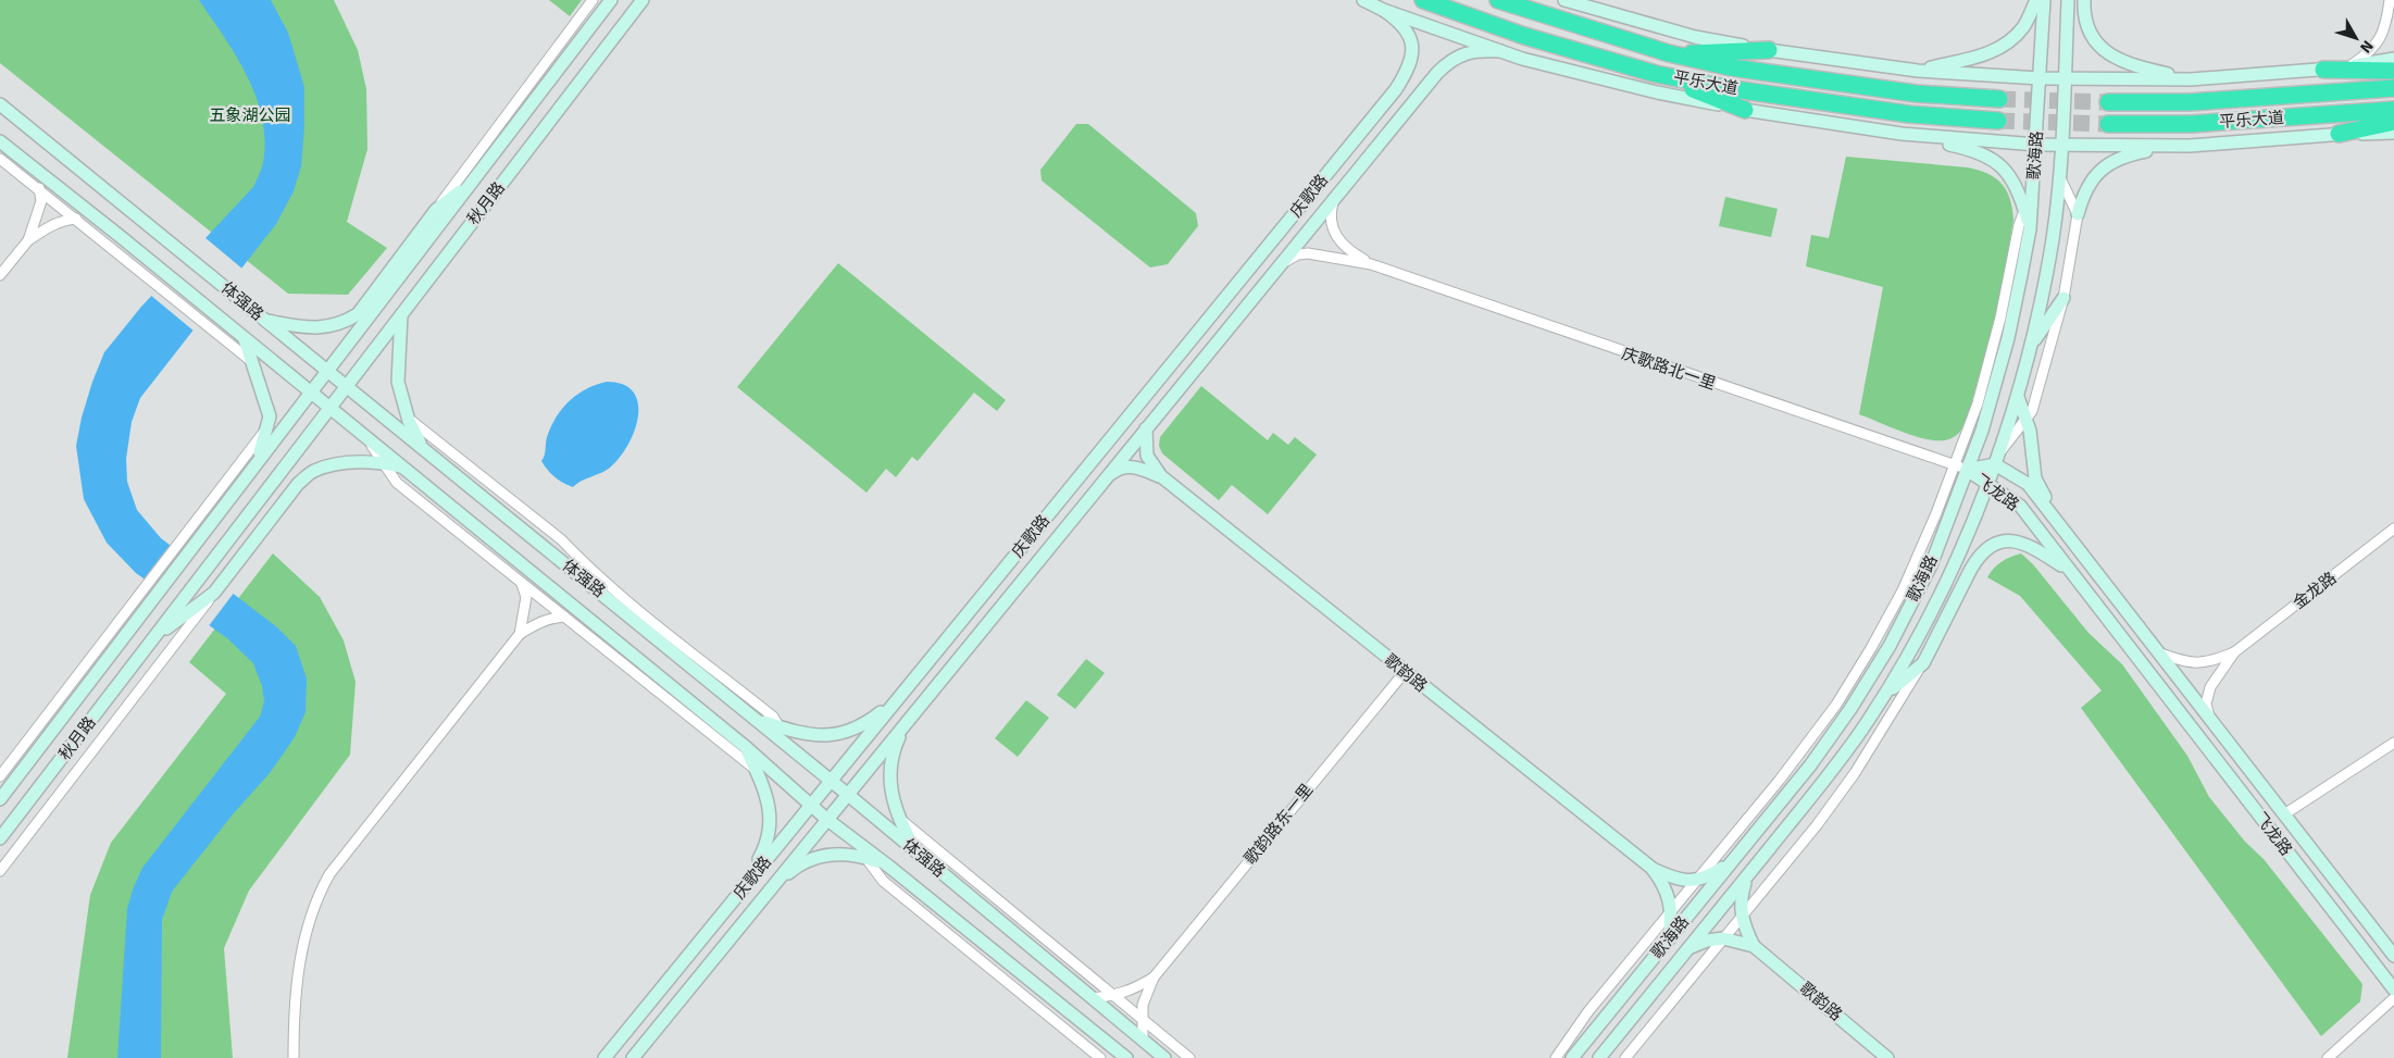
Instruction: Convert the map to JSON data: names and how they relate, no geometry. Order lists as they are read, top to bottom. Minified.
{"streets":{"highway":["平乐大道"],"main road":["歌海路","庆歌路","秋月路","体强路","飞龙路","歌韵路"],"street":["庆歌路北一里","金龙路","歌韵路东一里"]},"crossings":[["歌海路","庆歌路北一里"],["歌海路","飞龙路"],["歌海路","歌韵路"],["庆歌路","体强路"],["庆歌路","庆歌路北一里"],["庆歌路","歌韵路"],["秋月路","体强路"],["体强路","歌韵路东一里"],["庆歌路北一里","飞龙路"],["飞龙路","金龙路"],["歌韵路","歌韵路东一里"]],"parks":["五象湖公园"],"north":"bottom right"}
